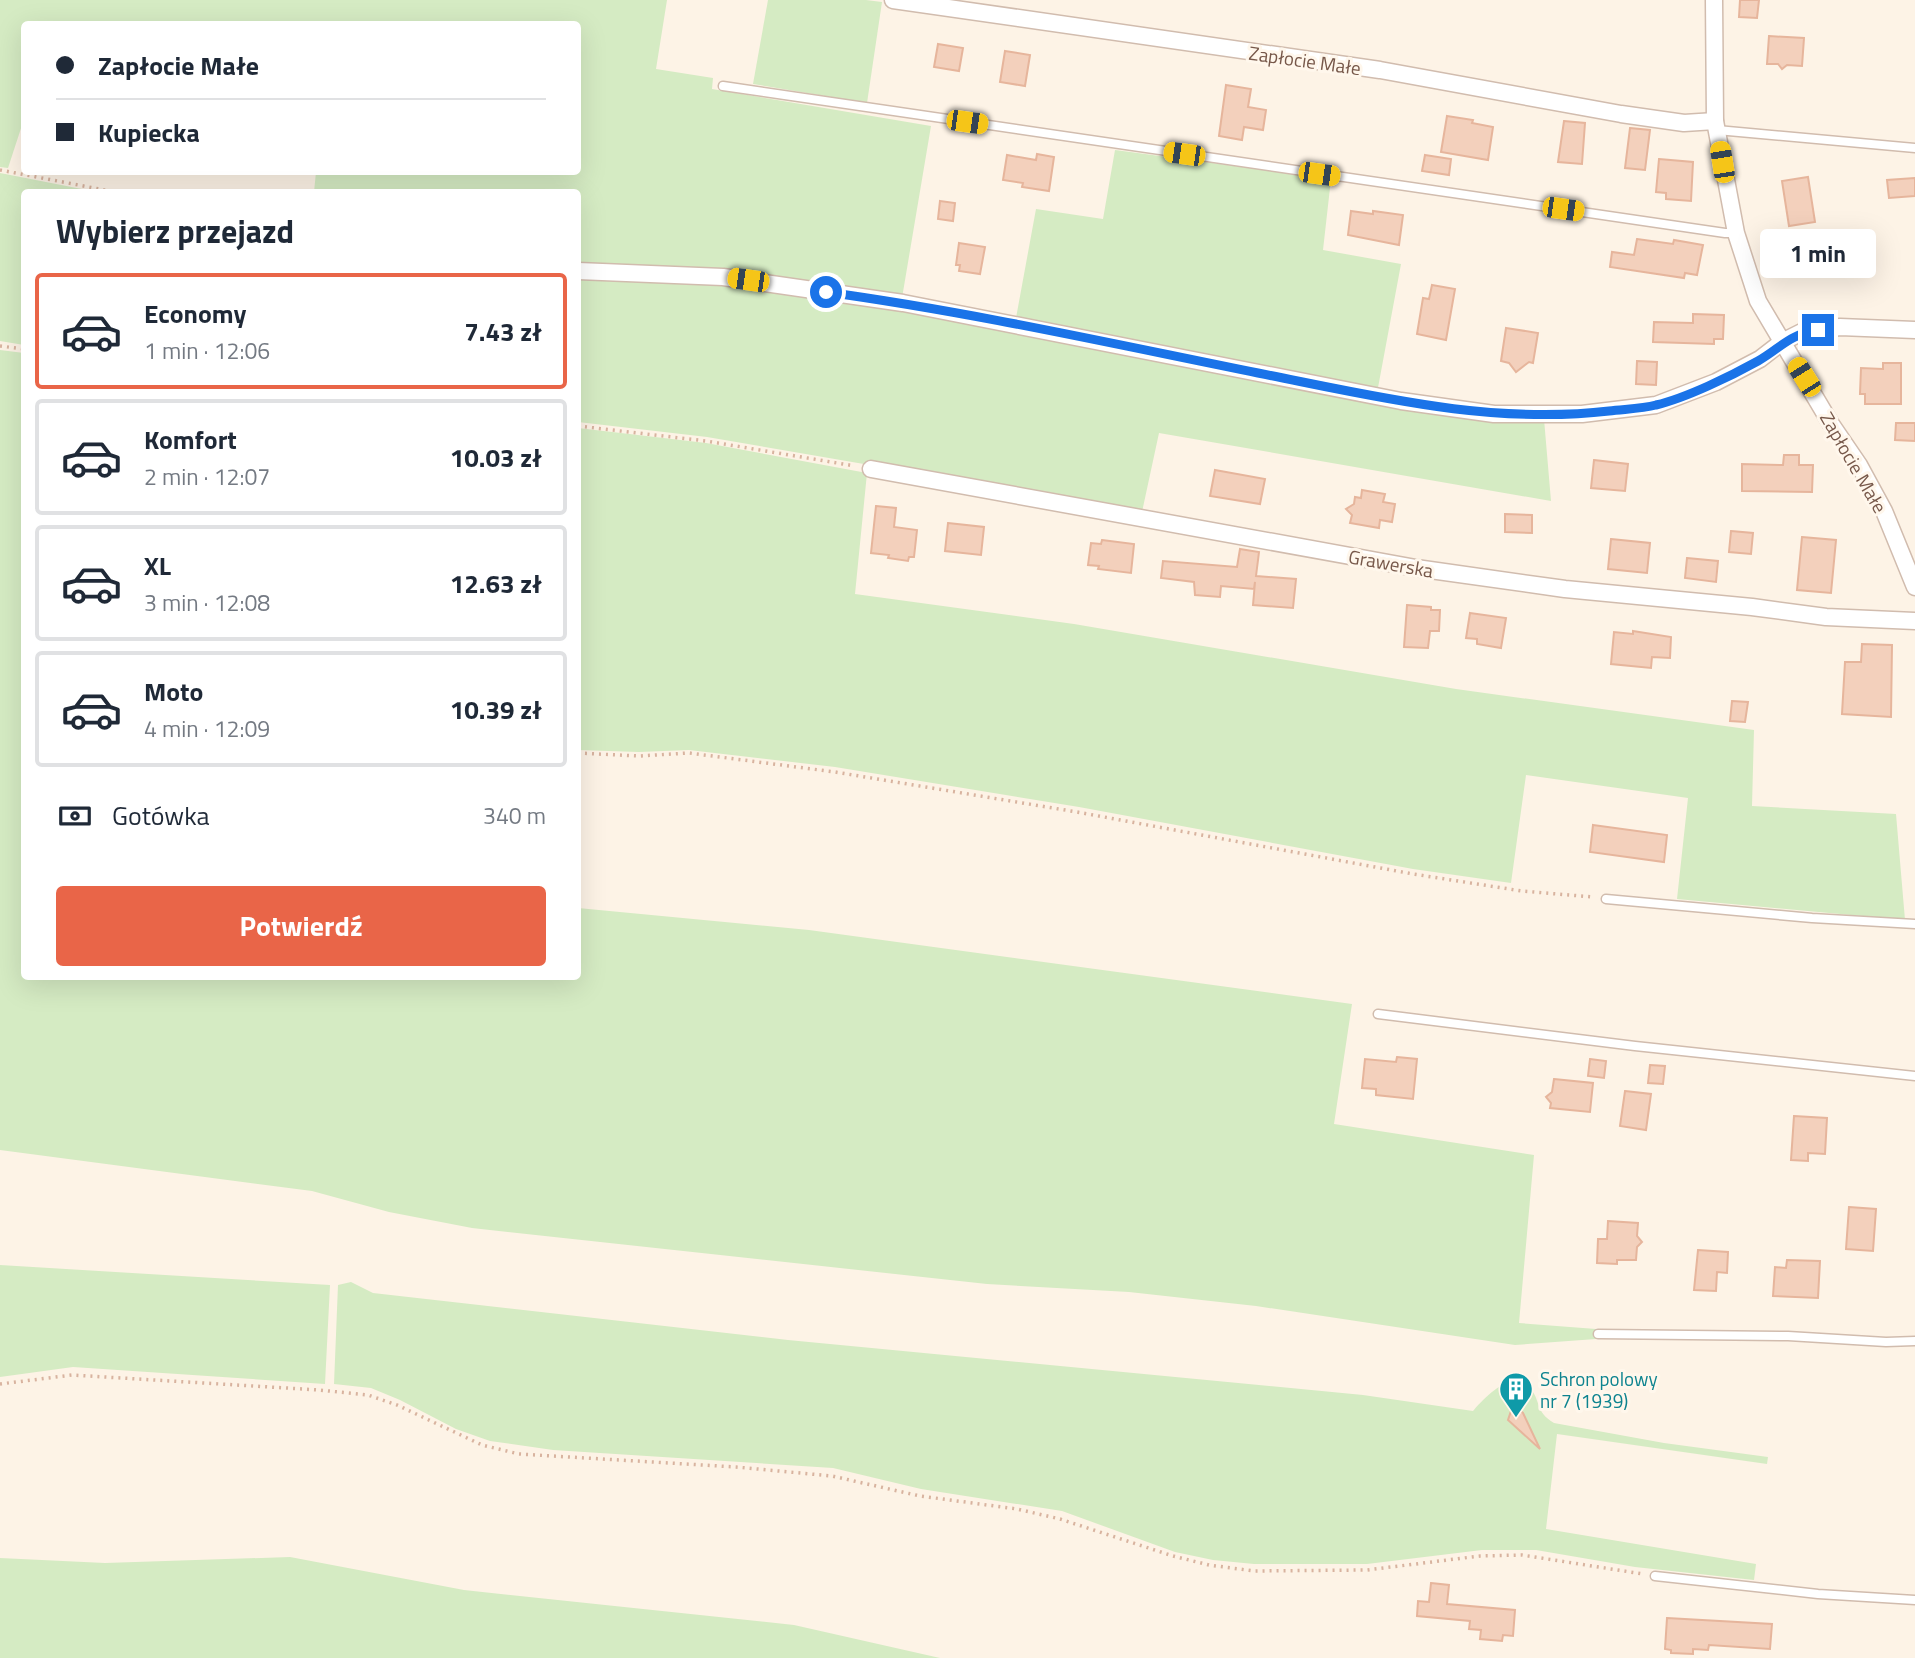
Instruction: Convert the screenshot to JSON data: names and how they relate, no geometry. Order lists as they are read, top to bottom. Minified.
{"streets":{"street":["Zapłocie Małe","Grawerska"]},"places":{"building":["Schron polowy nr 7 (1939)"]},"page":{"banner":["Zapłocie Małe","Kupiecka"],"heading":"Wybierz przejazd","bubble":"1 min","list":[{"name":"Economy","note":"1 min · 12:06","value":"7.43 zł"},{"name":"Komfort","note":"2 min · 12:07","value":"10.03 zł"},{"name":"XL","note":"3 min · 12:08","value":"12.63 zł"},{"name":"Moto","note":"4 min · 12:09","value":"10.39 zł"}],"pay":["Gotówka","340 m"],"buttons":"Potwierdź"}}
